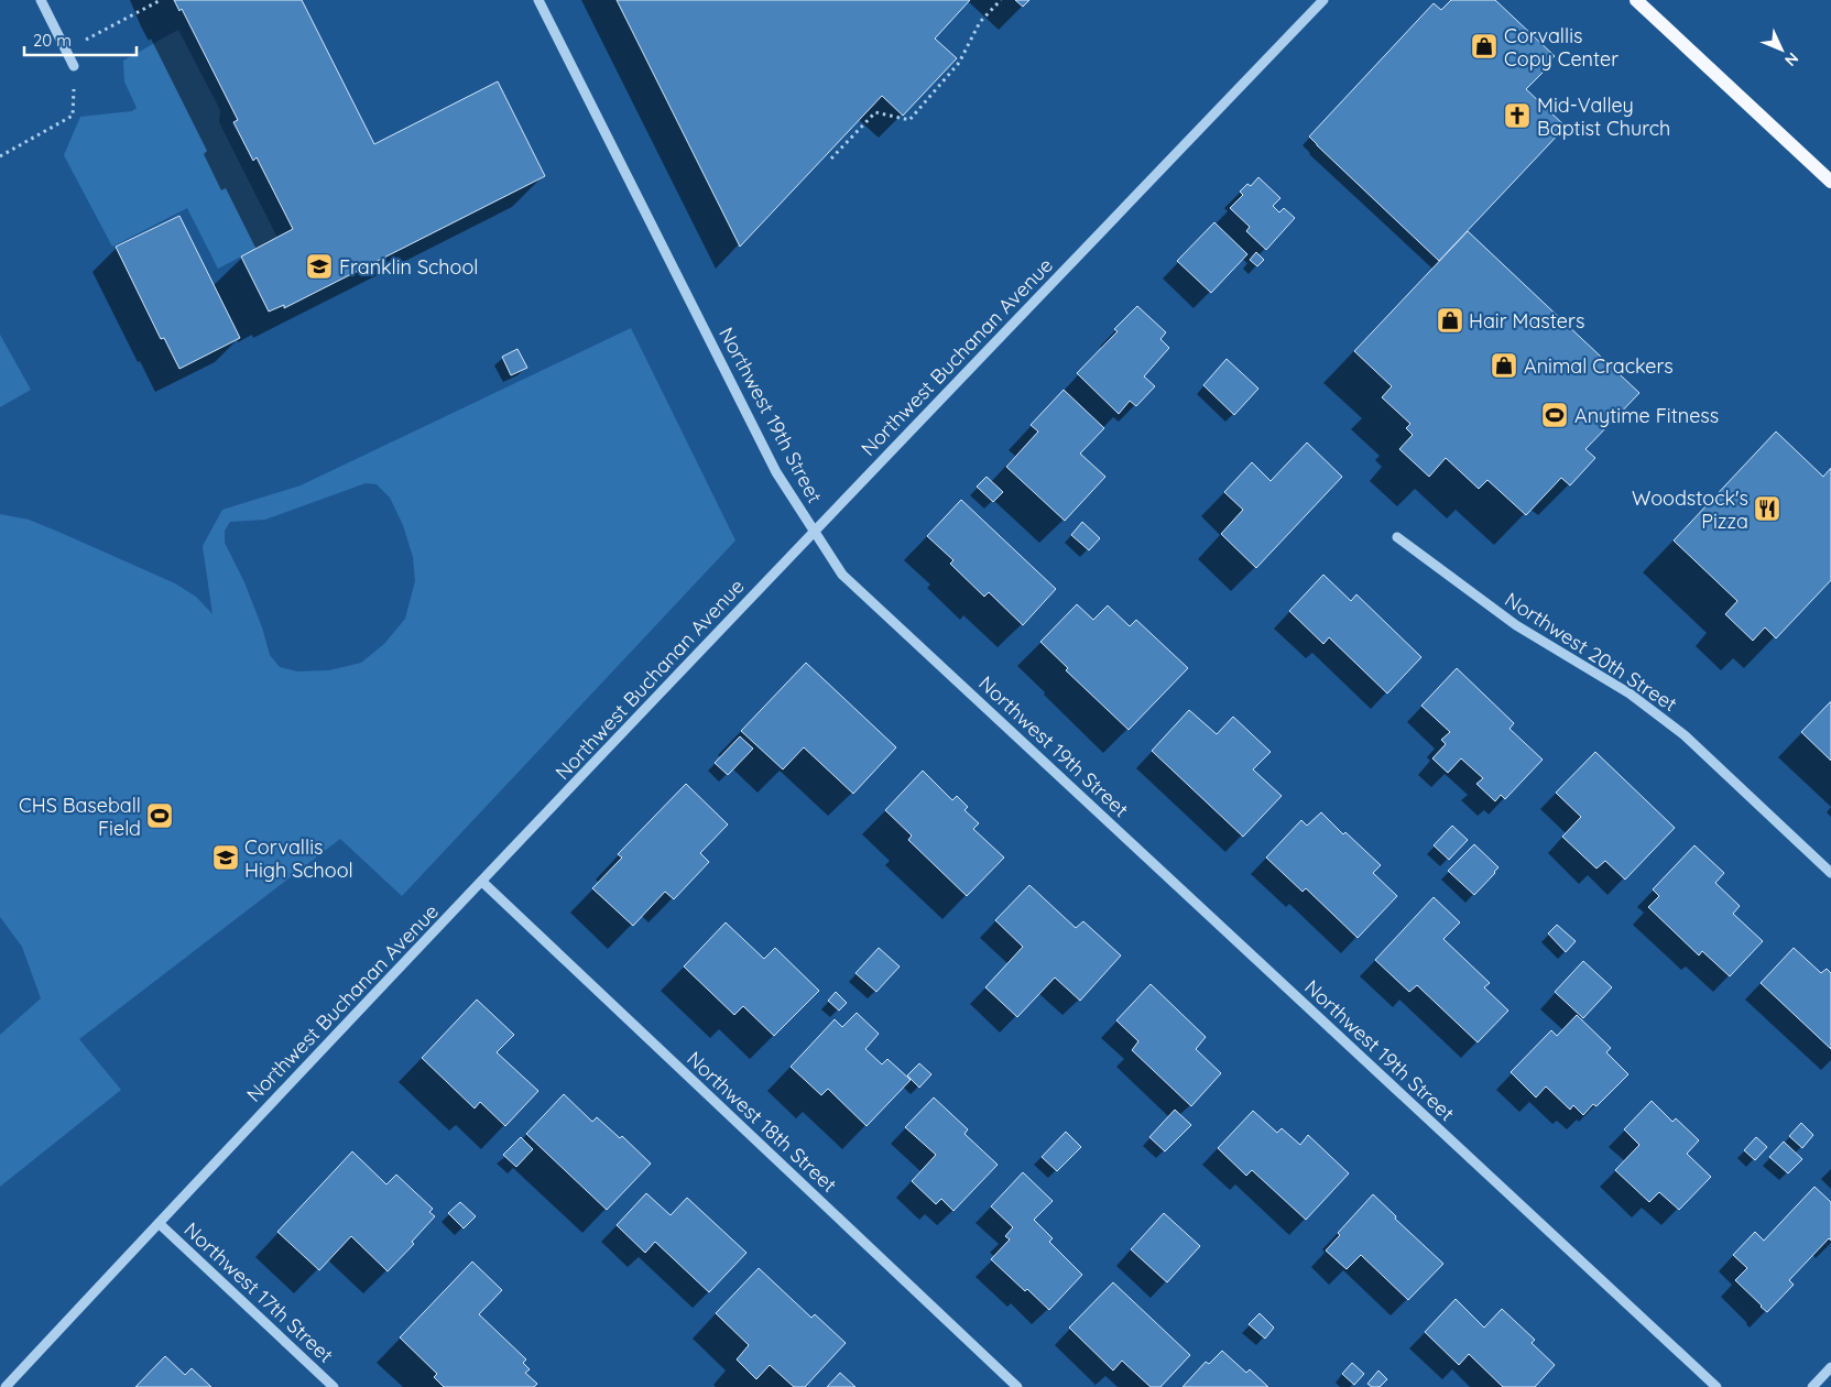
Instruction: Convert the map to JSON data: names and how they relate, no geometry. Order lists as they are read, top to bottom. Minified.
{"streets":{"street":["Northwest Buchanan Avenue","Northwest 19th Street","Northwest 20th Street","Northwest 18th Street","Northwest 17th Street"]},"crossings":[["Northwest Buchanan Avenue","Northwest 19th Street"],["Northwest Buchanan Avenue","Northwest 18th Street"],["Northwest Buchanan Avenue","Northwest 17th Street"]],"places":{"shop":["Corvallis Copy Center","Hair Masters","Animal Crackers"],"church":["Mid-Valley Baptist Church"],"school or university":["Franklin School","Corvallis High School"],"sports":["Anytime Fitness","CHS Baseball Field"],"restaurant":["Woodstock's Pizza"]},"scale_bar":"20 m","north":"bottom right"}
